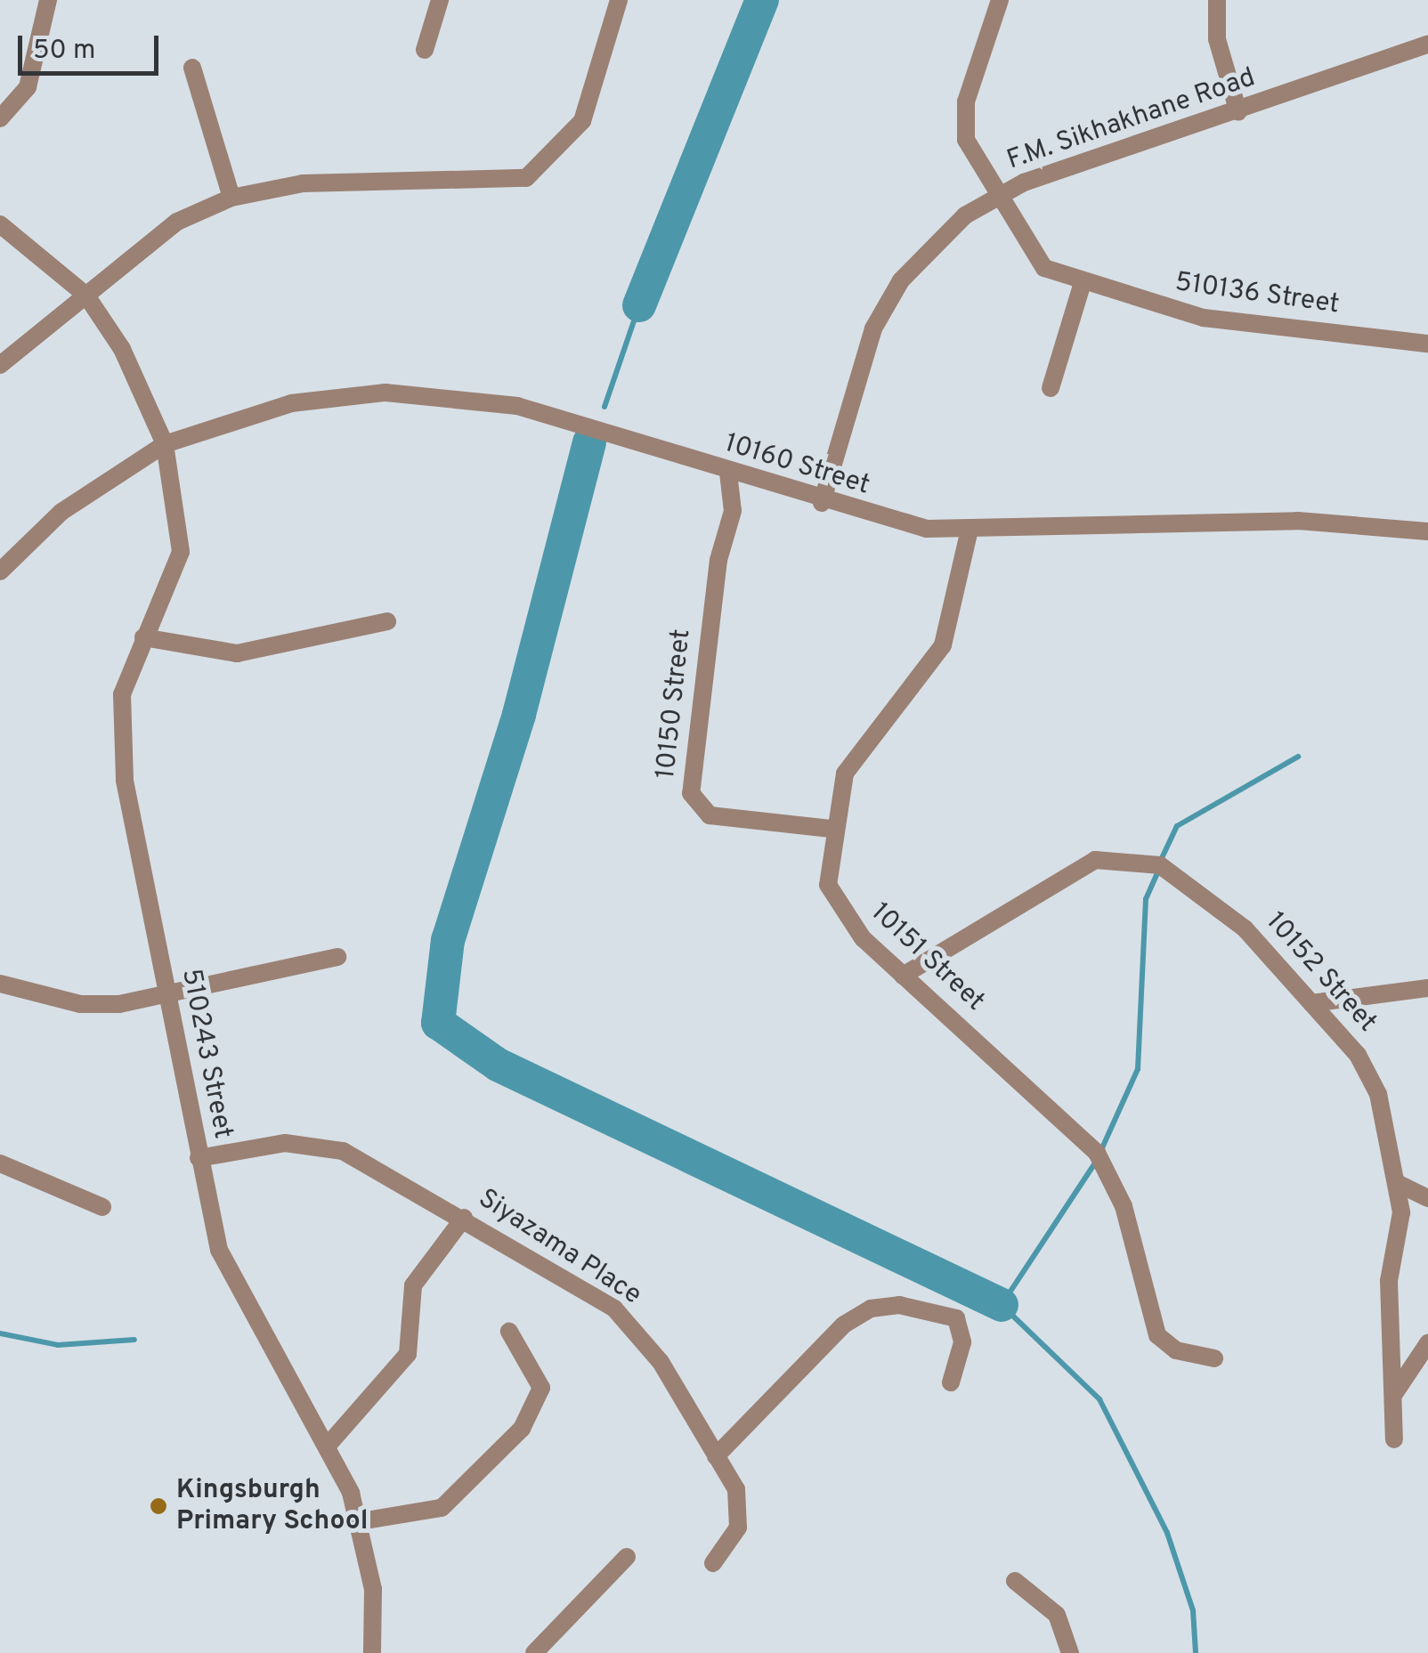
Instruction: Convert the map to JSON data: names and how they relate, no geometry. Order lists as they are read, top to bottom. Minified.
{"streets":{"street":["F.M. Sikhakhane Road","510136 Street","10160 Street","10150 Street","10151 Street","10152 Street","510243 Street","Siyazama Place"]},"crossings":[["F.M. Sikhakhane Road","510136 Street"],["F.M. Sikhakhane Road","10160 Street"],["10160 Street","10150 Street"],["10160 Street","10151 Street"],["10160 Street","510243 Street"],["10150 Street","10151 Street"],["10151 Street","10152 Street"],["510243 Street","Siyazama Place"]],"places":["Kingsburgh Primary School"],"scale_bar":"50 m"}
